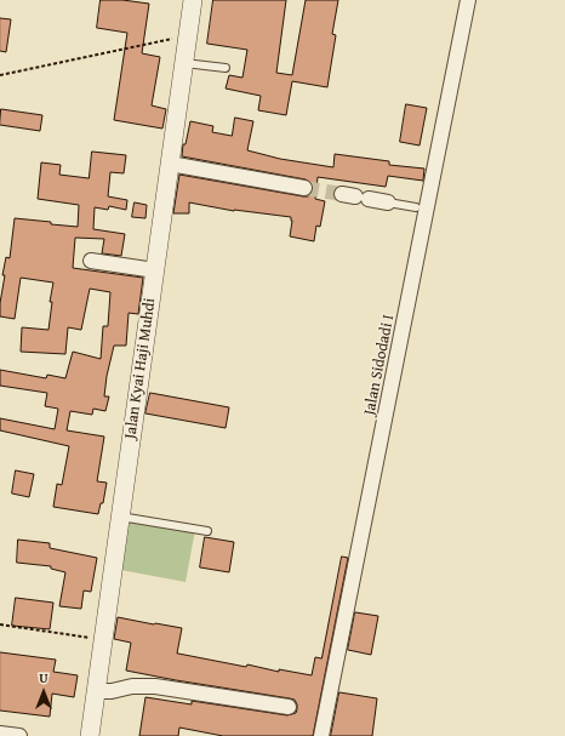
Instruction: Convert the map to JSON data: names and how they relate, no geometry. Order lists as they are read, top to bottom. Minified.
{"streets":{"street":["Jalan Sidodadi I","Jalan Kyai Haji Muhdi"]},"north":"top"}
